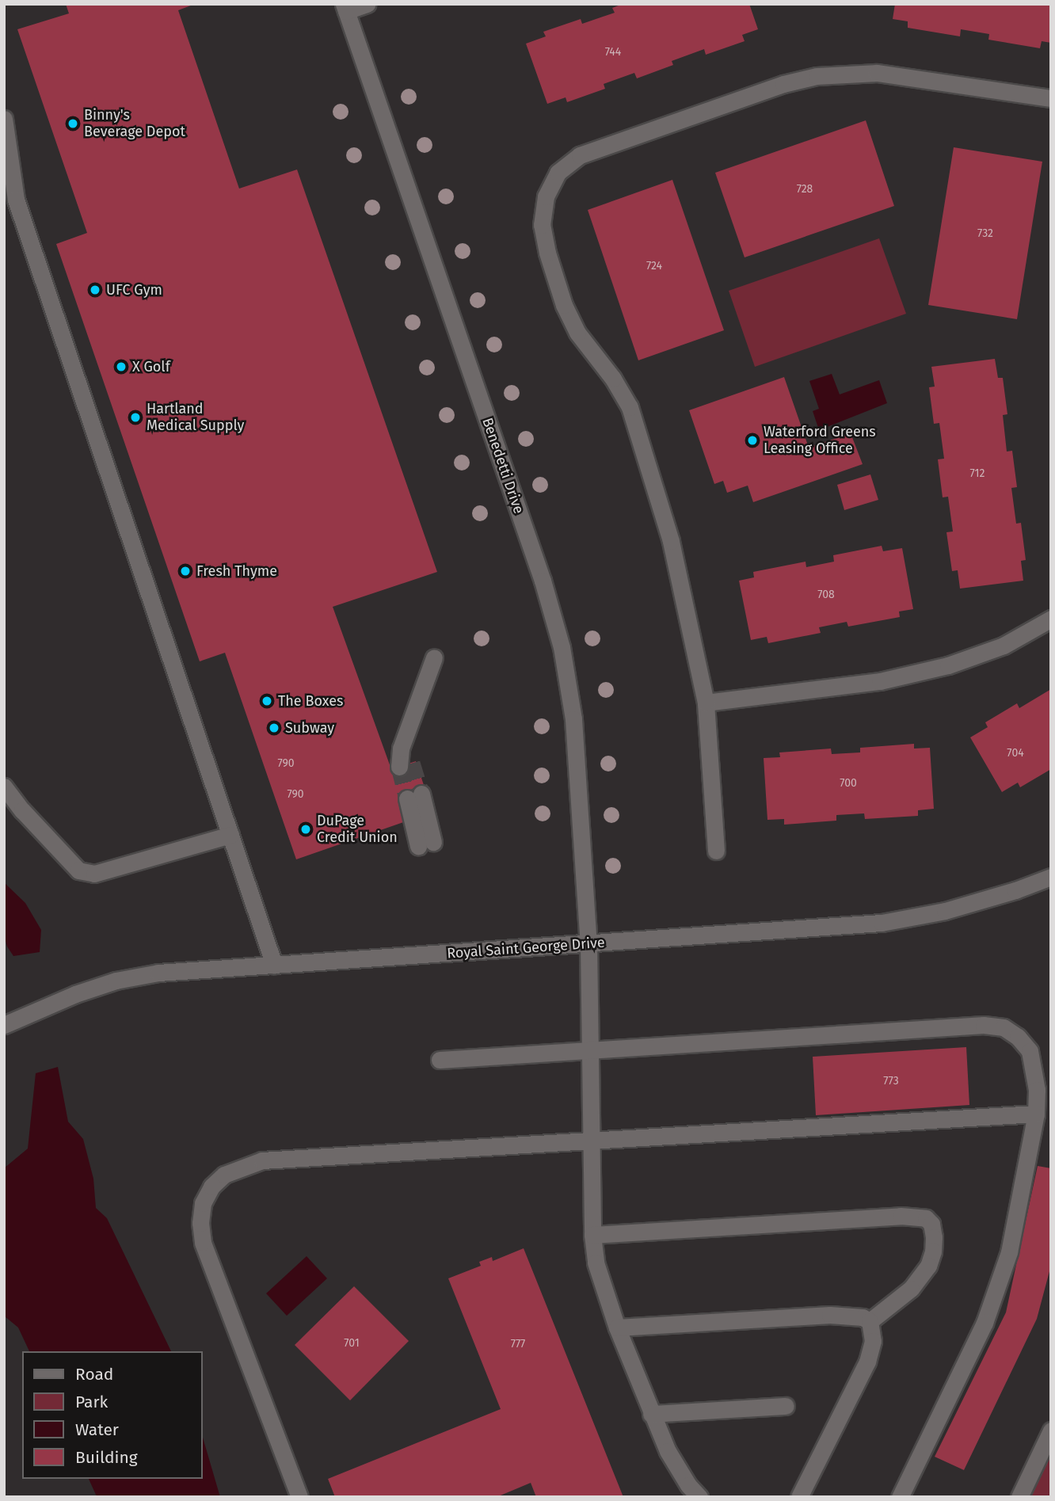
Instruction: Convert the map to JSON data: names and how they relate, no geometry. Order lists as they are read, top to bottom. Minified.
{"streets":{"street":["Benedetti Drive","Royal Saint George Drive"]},"crossings":[["Benedetti Drive","Royal Saint George Drive"]],"places":["Binny's Beverage Depot","UFC Gym","X Golf","Hartland Medical Supply","Waterford Greens Leasing Office","Fresh Thyme","The Boxes","Subway","DuPage Credit Union"],"house_numbers":["744","728","732","724","712","708","704","790","700","790","773","701","777"],"legend":["Road","Park","Water","Building"]}
